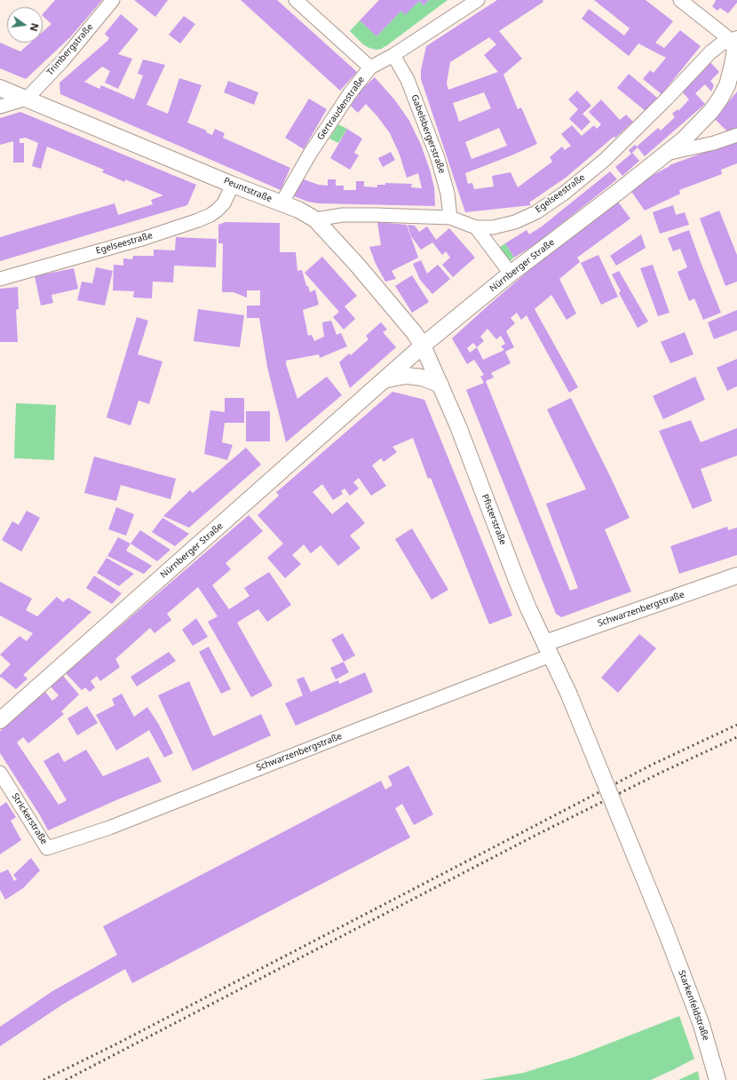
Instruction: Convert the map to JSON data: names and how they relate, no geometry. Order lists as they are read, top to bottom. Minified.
{"streets":{"street":["Trimbergstraße","Gertraudenstraße","Gabelsbergerstraße","Peuntstraße","Egelseestraße","Nürnberger Straße","Pfisterstraße","Schwarzenbergstraße","Strickerstraße","Starkenfeldstraße"]},"crossings":[["Trimbergstraße","Peuntstraße"],["Gertraudenstraße","Gabelsbergerstraße"],["Gertraudenstraße","Peuntstraße"],["Gabelsbergerstraße","Egelseestraße"],["Peuntstraße","Egelseestraße"],["Peuntstraße","Nürnberger Straße"],["Peuntstraße","Pfisterstraße"],["Egelseestraße","Nürnberger Straße"],["Nürnberger Straße","Pfisterstraße"],["Pfisterstraße","Schwarzenbergstraße"],["Pfisterstraße","Starkenfeldstraße"],["Schwarzenbergstraße","Strickerstraße"]],"north":"right"}
